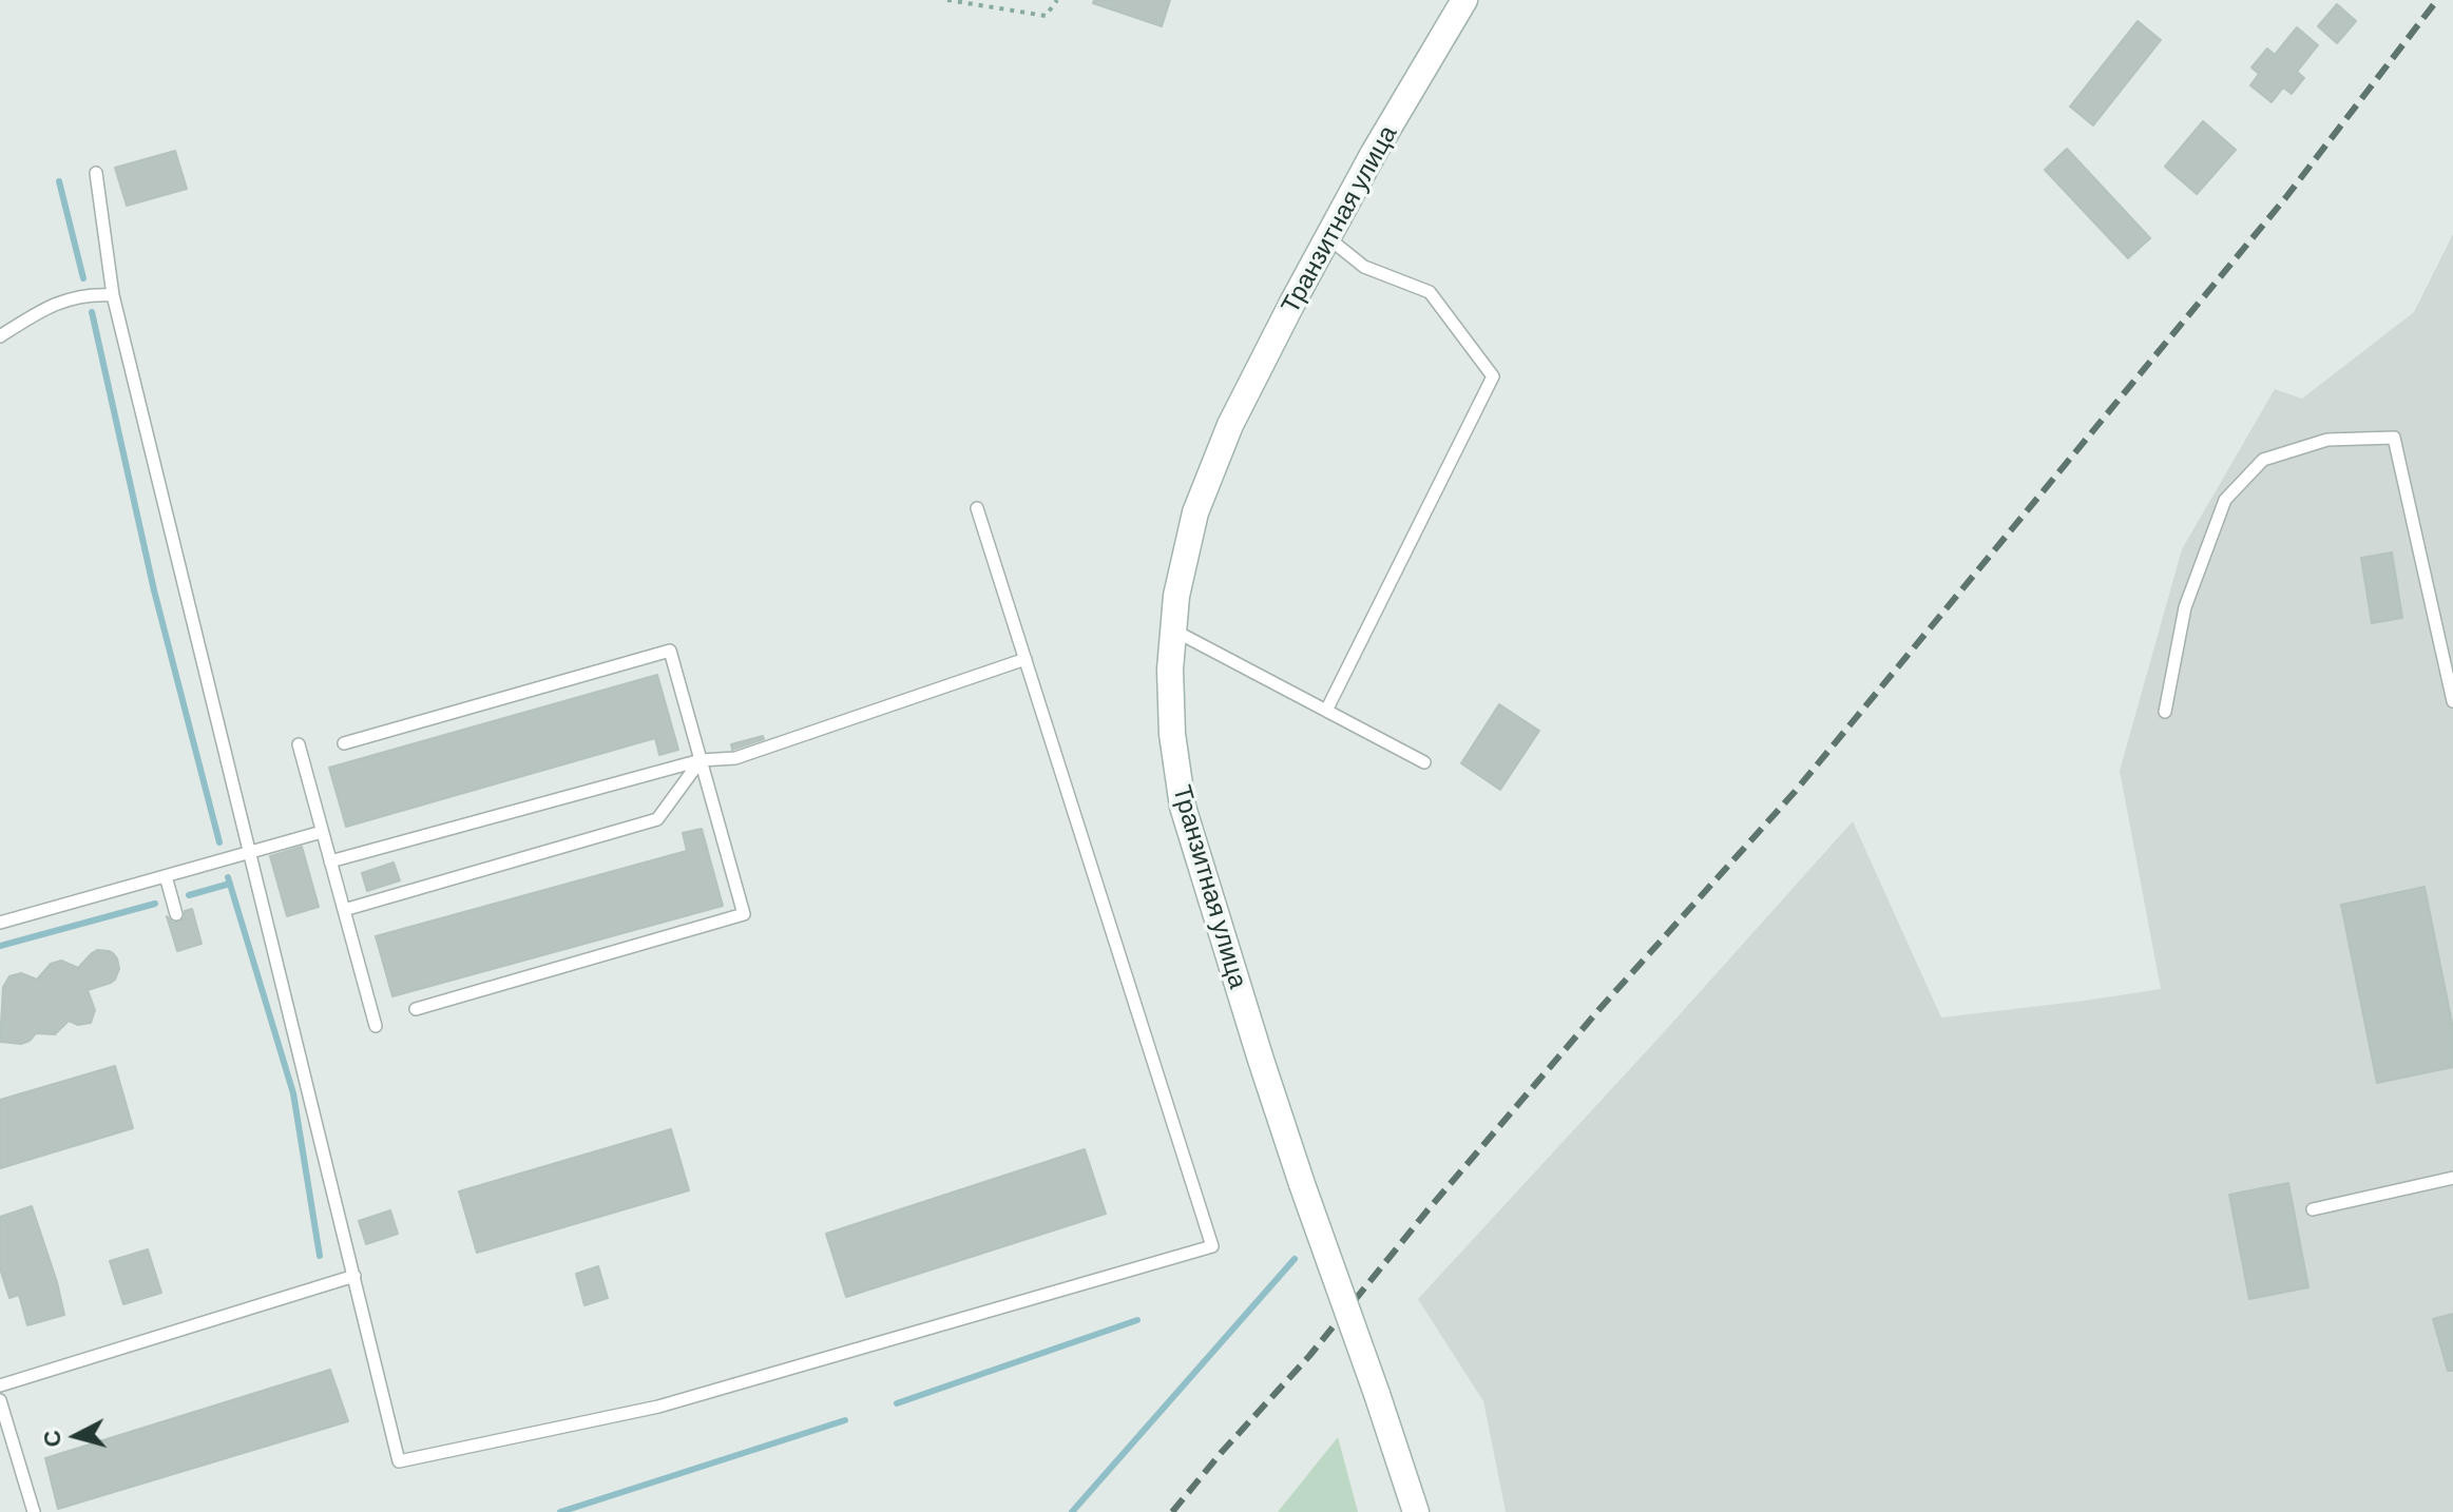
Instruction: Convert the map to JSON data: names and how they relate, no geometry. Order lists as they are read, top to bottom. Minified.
{"streets":{"main road":["Транзитная улица"]},"north":"left"}
